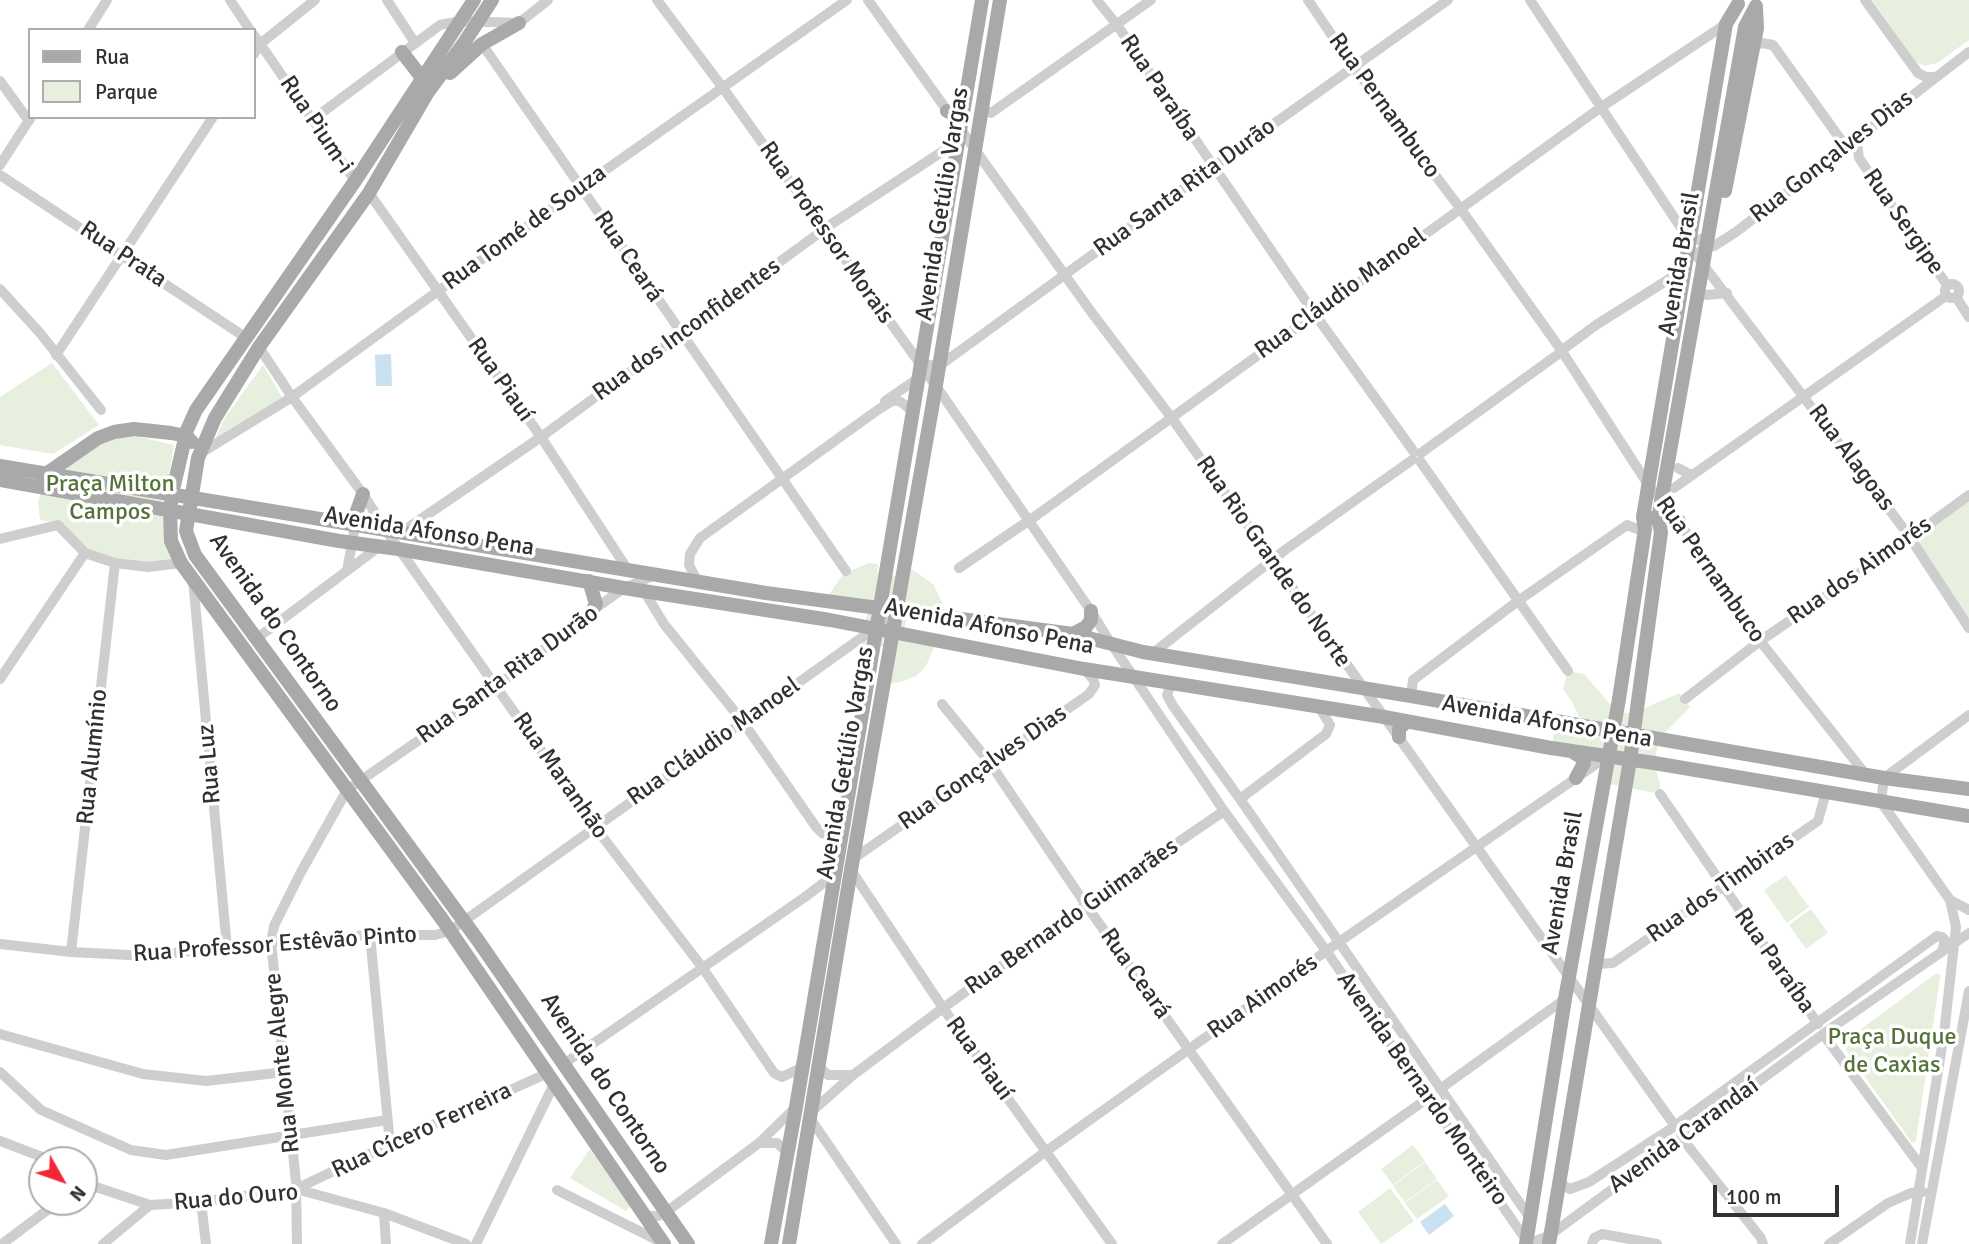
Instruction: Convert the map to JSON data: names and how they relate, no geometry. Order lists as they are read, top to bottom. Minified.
{"streets":{"main road":["Avenida Getúlio Vargas","Avenida Brasil","Avenida Afonso Pena","Avenida do Contorno"],"street":["Rua Paraíba","Rua Pernambuco","Rua Pium-i","Rua Gonçalves Dias","Rua Santa Rita Durão","Rua Sergipe","Rua Tomé de Souza","Rua Professor Morais","Rua Prata","Rua Ceará","Rua Cláudio Manoel","Rua dos Inconfidentes","Rua Piauí","Rua Alagoas","Rua Rio Grande do Norte","Rua dos Aimorés","Rua Alumínio","Rua Luz","Rua Maranhão","Rua dos Timbiras","Rua Bernardo Guimarães","Rua Professor Estêvão Pinto","Rua Aimorés","Rua Monte Alegre","Avenida Bernardo Monteiro","Rua Cícero Ferreira","Avenida Carandaí","Rua do Ouro"]},"crossings":[["Rua Paraíba","Rua Santa Rita Durão"],["Rua Paraíba","Rua Cláudio Manoel"],["Rua Paraíba","Rua dos Timbiras"],["Rua Paraíba","Avenida Carandaí"],["Rua Pernambuco","Rua Santa Rita Durão"],["Rua Pernambuco","Avenida Brasil"],["Rua Pernambuco","Rua Cláudio Manoel"],["Rua Pernambuco","Avenida Afonso Pena"],["Rua Pernambuco","Rua dos Aimorés"],["Rua Pium-i","Avenida do Contorno"],["Rua Gonçalves Dias","Avenida Getúlio Vargas"],["Rua Gonçalves Dias","Rua Sergipe"],["Rua Gonçalves Dias","Rua Ceará"],["Rua Gonçalves Dias","Avenida Brasil"],["Rua Gonçalves Dias","Rua Piauí"],["Rua Gonçalves Dias","Rua Alagoas"],["Rua Gonçalves Dias","Avenida Afonso Pena"],["Rua Santa Rita Durão","Avenida Getúlio Vargas"],["Rua Santa Rita Durão","Avenida Afonso Pena"],["Rua Santa Rita Durão","Rua Rio Grande do Norte"],["Rua Santa Rita Durão","Avenida do Contorno"],["Rua Santa Rita Durão","Rua Maranhão"],["Avenida Getúlio Vargas","Rua Professor Morais"],["Avenida Getúlio Vargas","Rua Cláudio Manoel"],["Avenida Getúlio Vargas","Rua dos Inconfidentes"],["Avenida Getúlio Vargas","Rua Piauí"],["Avenida Getúlio Vargas","Avenida Afonso Pena"],["Avenida Getúlio Vargas","Rua Rio Grande do Norte"],["Avenida Getúlio Vargas","Rua Maranhão"],["Avenida Getúlio Vargas","Rua Bernardo Guimarães"],["Rua Sergipe","Avenida Brasil"],["Rua Tomé de Souza","Rua Professor Morais"],["Rua Tomé de Souza","Rua Ceará"],["Rua Tomé de Souza","Rua Piauí"],["Rua Tomé de Souza","Avenida do Contorno"],["Rua Tomé de Souza","Rua Maranhão"],["Rua Professor Morais","Rua Cláudio Manoel"],["Rua Professor Morais","Rua dos Inconfidentes"],["Rua Professor Morais","Avenida Afonso Pena"],["Rua Professor Morais","Avenida Bernardo Monteiro"],["Rua Prata","Avenida do Contorno"],["Rua Ceará","Rua dos Inconfidentes"],["Rua Ceará","Rua Bernardo Guimarães"],["Rua Ceará","Rua Aimorés"],["Avenida Brasil","Rua Cláudio Manoel"],["Avenida Brasil","Rua Alagoas"],["Avenida Brasil","Avenida Afonso Pena"],["Avenida Brasil","Rua Rio Grande do Norte"],["Avenida Brasil","Rua dos Timbiras"],["Avenida Brasil","Rua Aimorés"],["Avenida Brasil","Avenida Bernardo Monteiro"],["Avenida Brasil","Avenida Carandaí"],["Rua Cláudio Manoel","Rua Alagoas"],["Rua Cláudio Manoel","Avenida Afonso Pena"],["Rua Cláudio Manoel","Rua Rio Grande do Norte"],["Rua Cláudio Manoel","Avenida do Contorno"],["Rua Cláudio Manoel","Rua Maranhão"],["Rua Cláudio Manoel","Rua Professor Estêvão Pinto"],["Rua dos Inconfidentes","Rua Piauí"],["Rua dos Inconfidentes","Avenida Afonso Pena"],["Rua dos Inconfidentes","Rua Rio Grande do Norte"],["Rua Piauí","Avenida Afonso Pena"],["Rua Piauí","Avenida do Contorno"],["Rua Piauí","Rua Bernardo Guimarães"],["Rua Piauí","Rua Aimorés"],["Rua Alagoas","Rua dos Aimorés"],["Avenida Afonso Pena","Rua Rio Grande do Norte"],["Avenida Afonso Pena","Avenida do Contorno"],["Avenida Afonso Pena","Rua Maranhão"],["Avenida Afonso Pena","Rua dos Timbiras"],["Avenida Afonso Pena","Rua Aimorés"],["Avenida Afonso Pena","Avenida Bernardo Monteiro"],["Rua Rio Grande do Norte","Rua Aimorés"],["Avenida do Contorno","Rua Luz"],["Avenida do Contorno","Rua Maranhão"],["Avenida do Contorno","Rua Professor Estêvão Pinto"],["Avenida do Contorno","Rua Monte Alegre"],["Avenida do Contorno","Rua Cícero Ferreira"],["Rua Alumínio","Rua Professor Estêvão Pinto"],["Rua Luz","Rua Professor Estêvão Pinto"],["Rua Bernardo Guimarães","Avenida Bernardo Monteiro"],["Rua Professor Estêvão Pinto","Rua Monte Alegre"],["Rua Aimorés","Avenida Bernardo Monteiro"],["Rua Monte Alegre","Rua Cícero Ferreira"],["Rua Monte Alegre","Rua do Ouro"],["Rua Cícero Ferreira","Rua do Ouro"]],"parks":["Praça Milton Campos","Praça Duque de Caxias"],"legend":["Rua","Parque"],"scale_bar":"100 m","north":"bottom right"}
